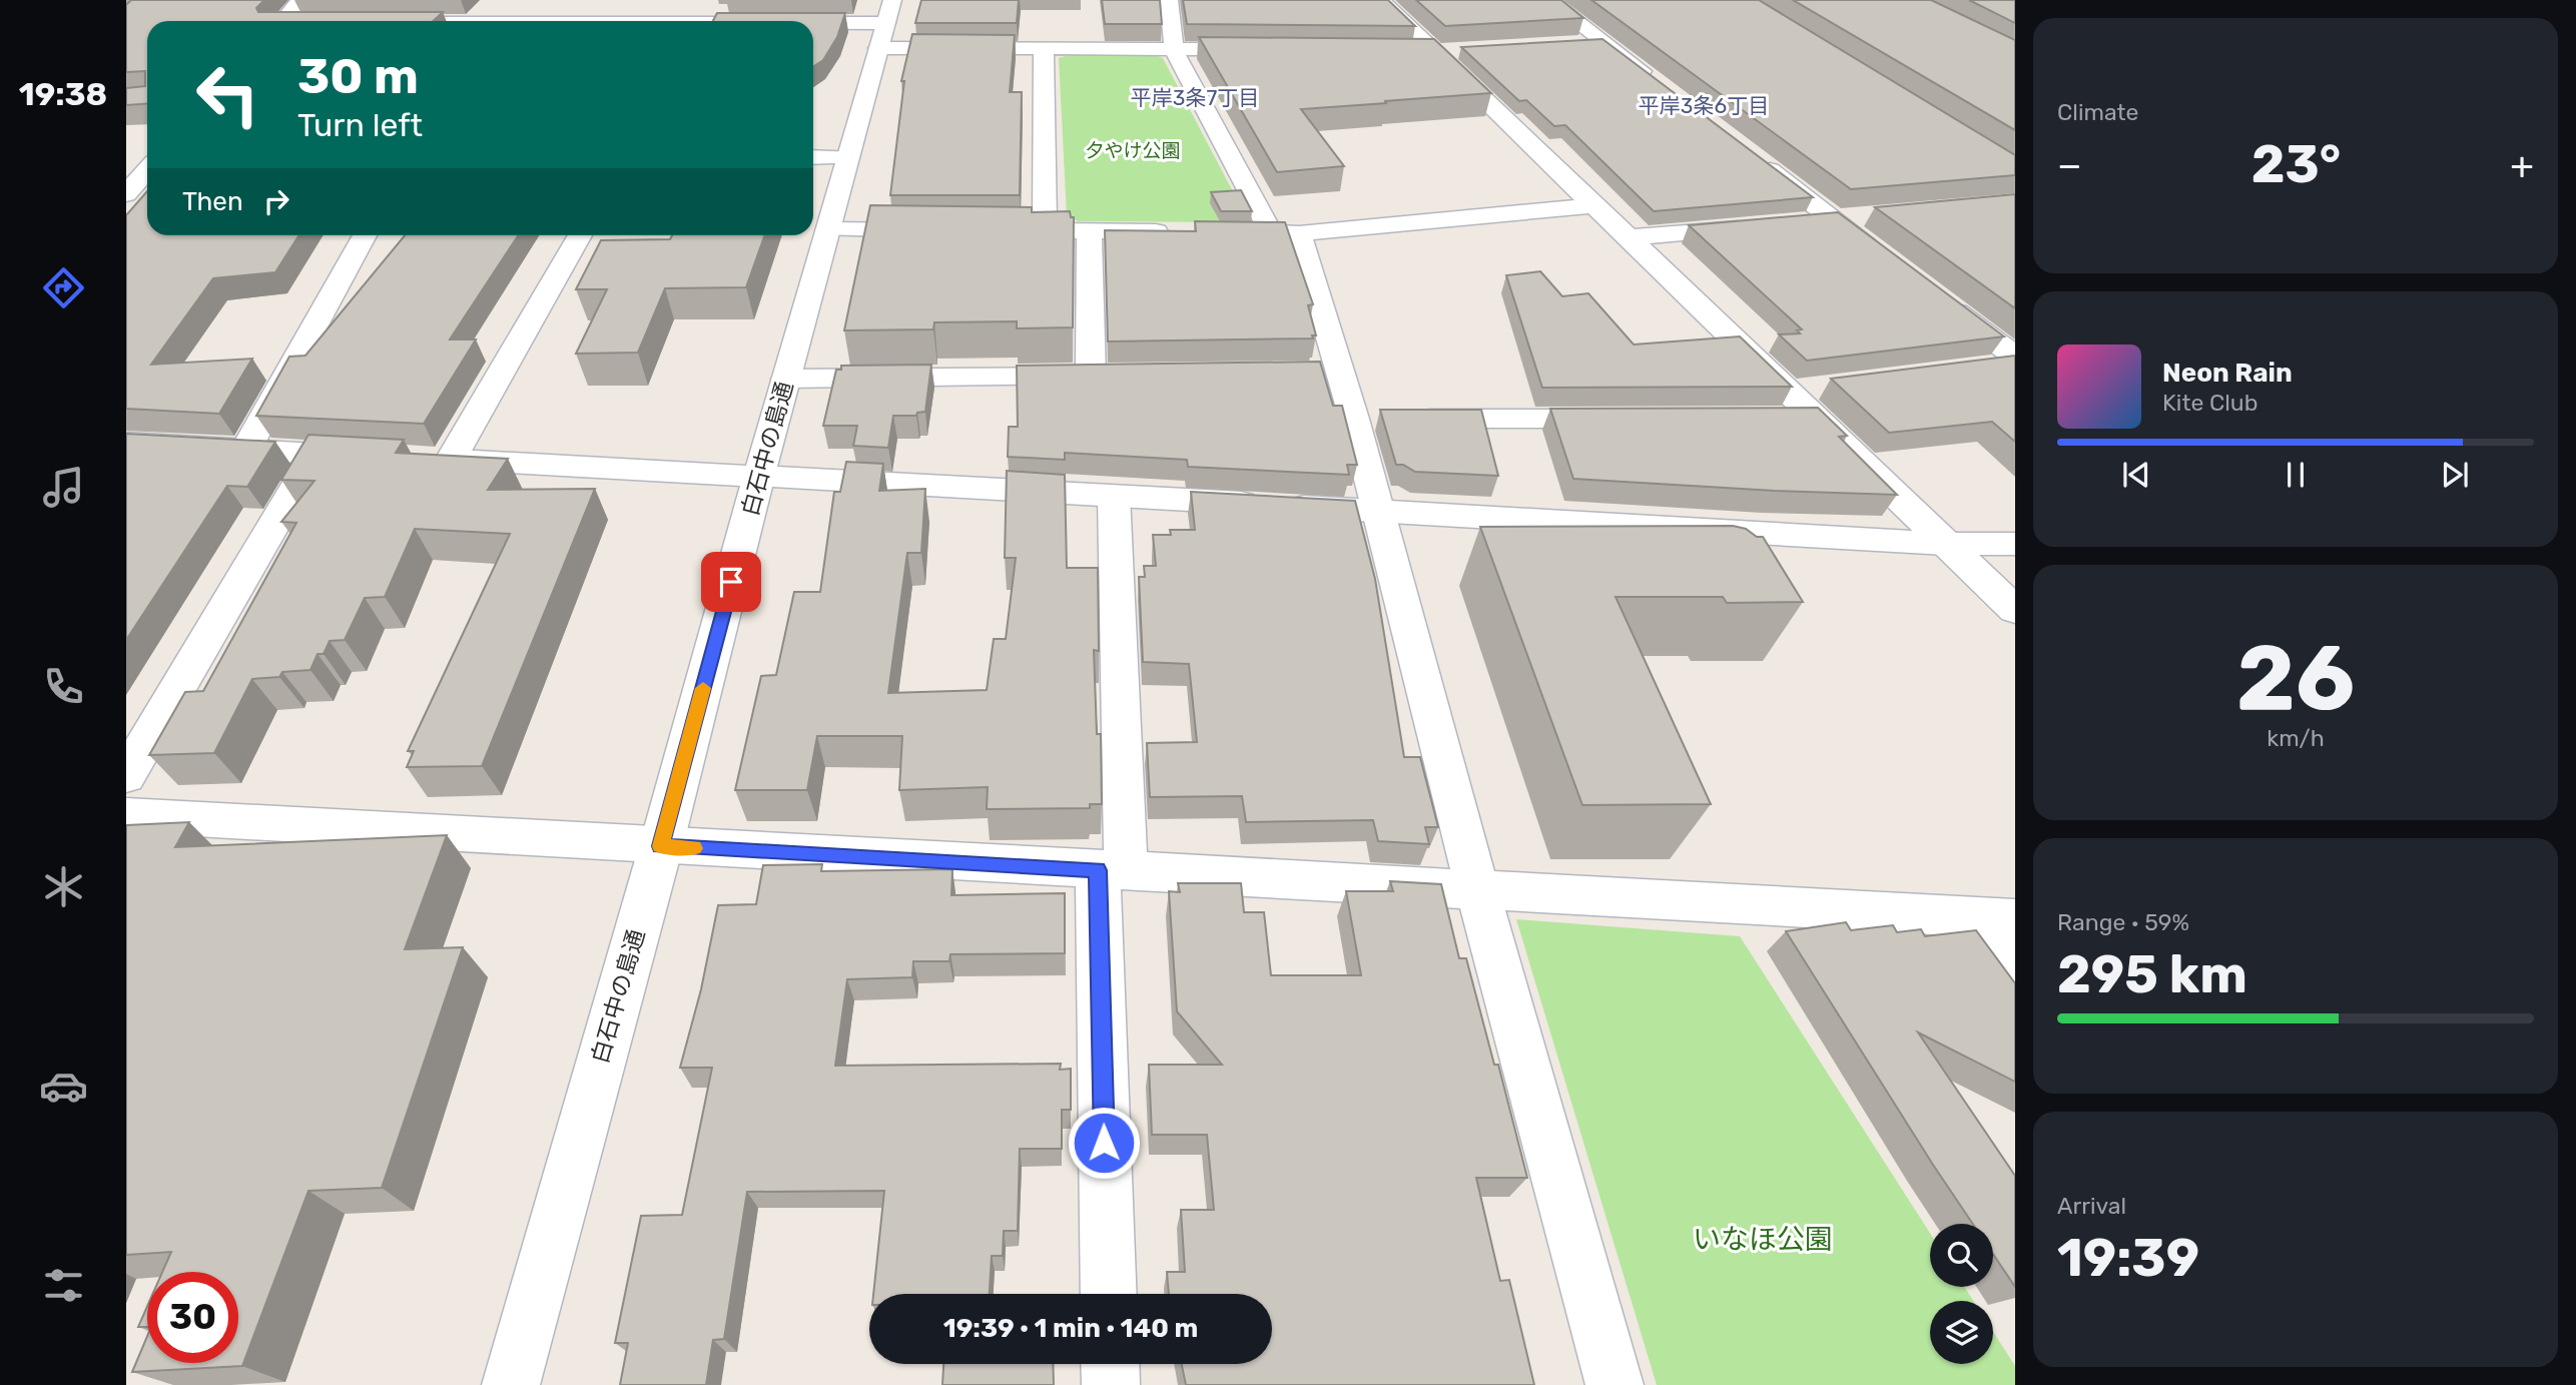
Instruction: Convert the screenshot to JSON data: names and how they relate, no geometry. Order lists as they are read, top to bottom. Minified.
{"streets":{"street":["白石中の島通"]},"districts":["平岸3条7丁目","平岸3条6丁目"],"parks":["夕やけ公園","いなほ公園"],"page":{"tabs":"19:38","tile":["Climate",["26","km/h"],["Range · 59%","295 km"],["Arrival","19:39"]],"turn":["30 m","Turn left"],"heat":["−","23°","+"],"then":"Then","song":["Neon Rain","Kite Club"],"limit":"30","trip":"19:39 · 1 min · 140 m"}}
